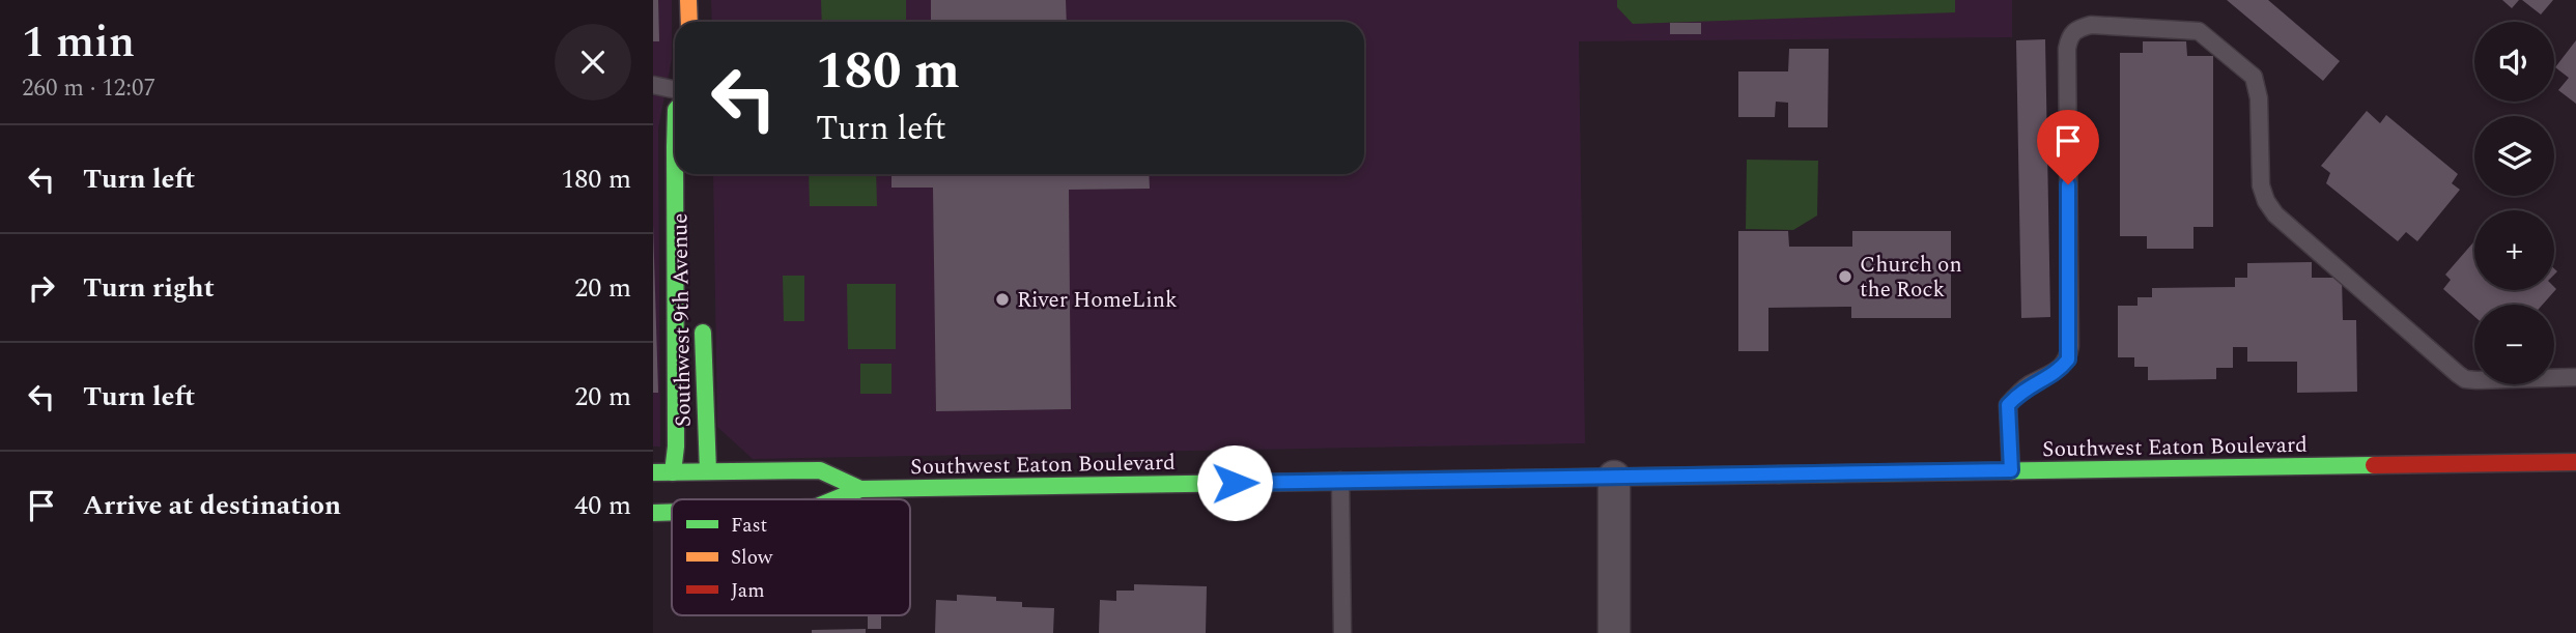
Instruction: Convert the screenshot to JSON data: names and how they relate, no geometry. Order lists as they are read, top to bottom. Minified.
{"streets":{"main road":["Southwest 9th Avenue","Southwest Eaton Boulevard"]},"crossings":[["Southwest 9th Avenue","Southwest Eaton Boulevard"]],"places":["Church on the Rock","River HomeLink"],"legend":["Fast","Slow","Jam"],"page":{"heading":["1 min","260 m · 12:07"],"map_buttons":["+","−"],"turn":["180 m","Turn left"],"list":[{"name":"Turn left","value":"180 m"},{"name":"Turn right","value":"20 m"},{"name":"Turn left","value":"20 m"},{"name":"Arrive at destination","value":"40 m"}]}}
